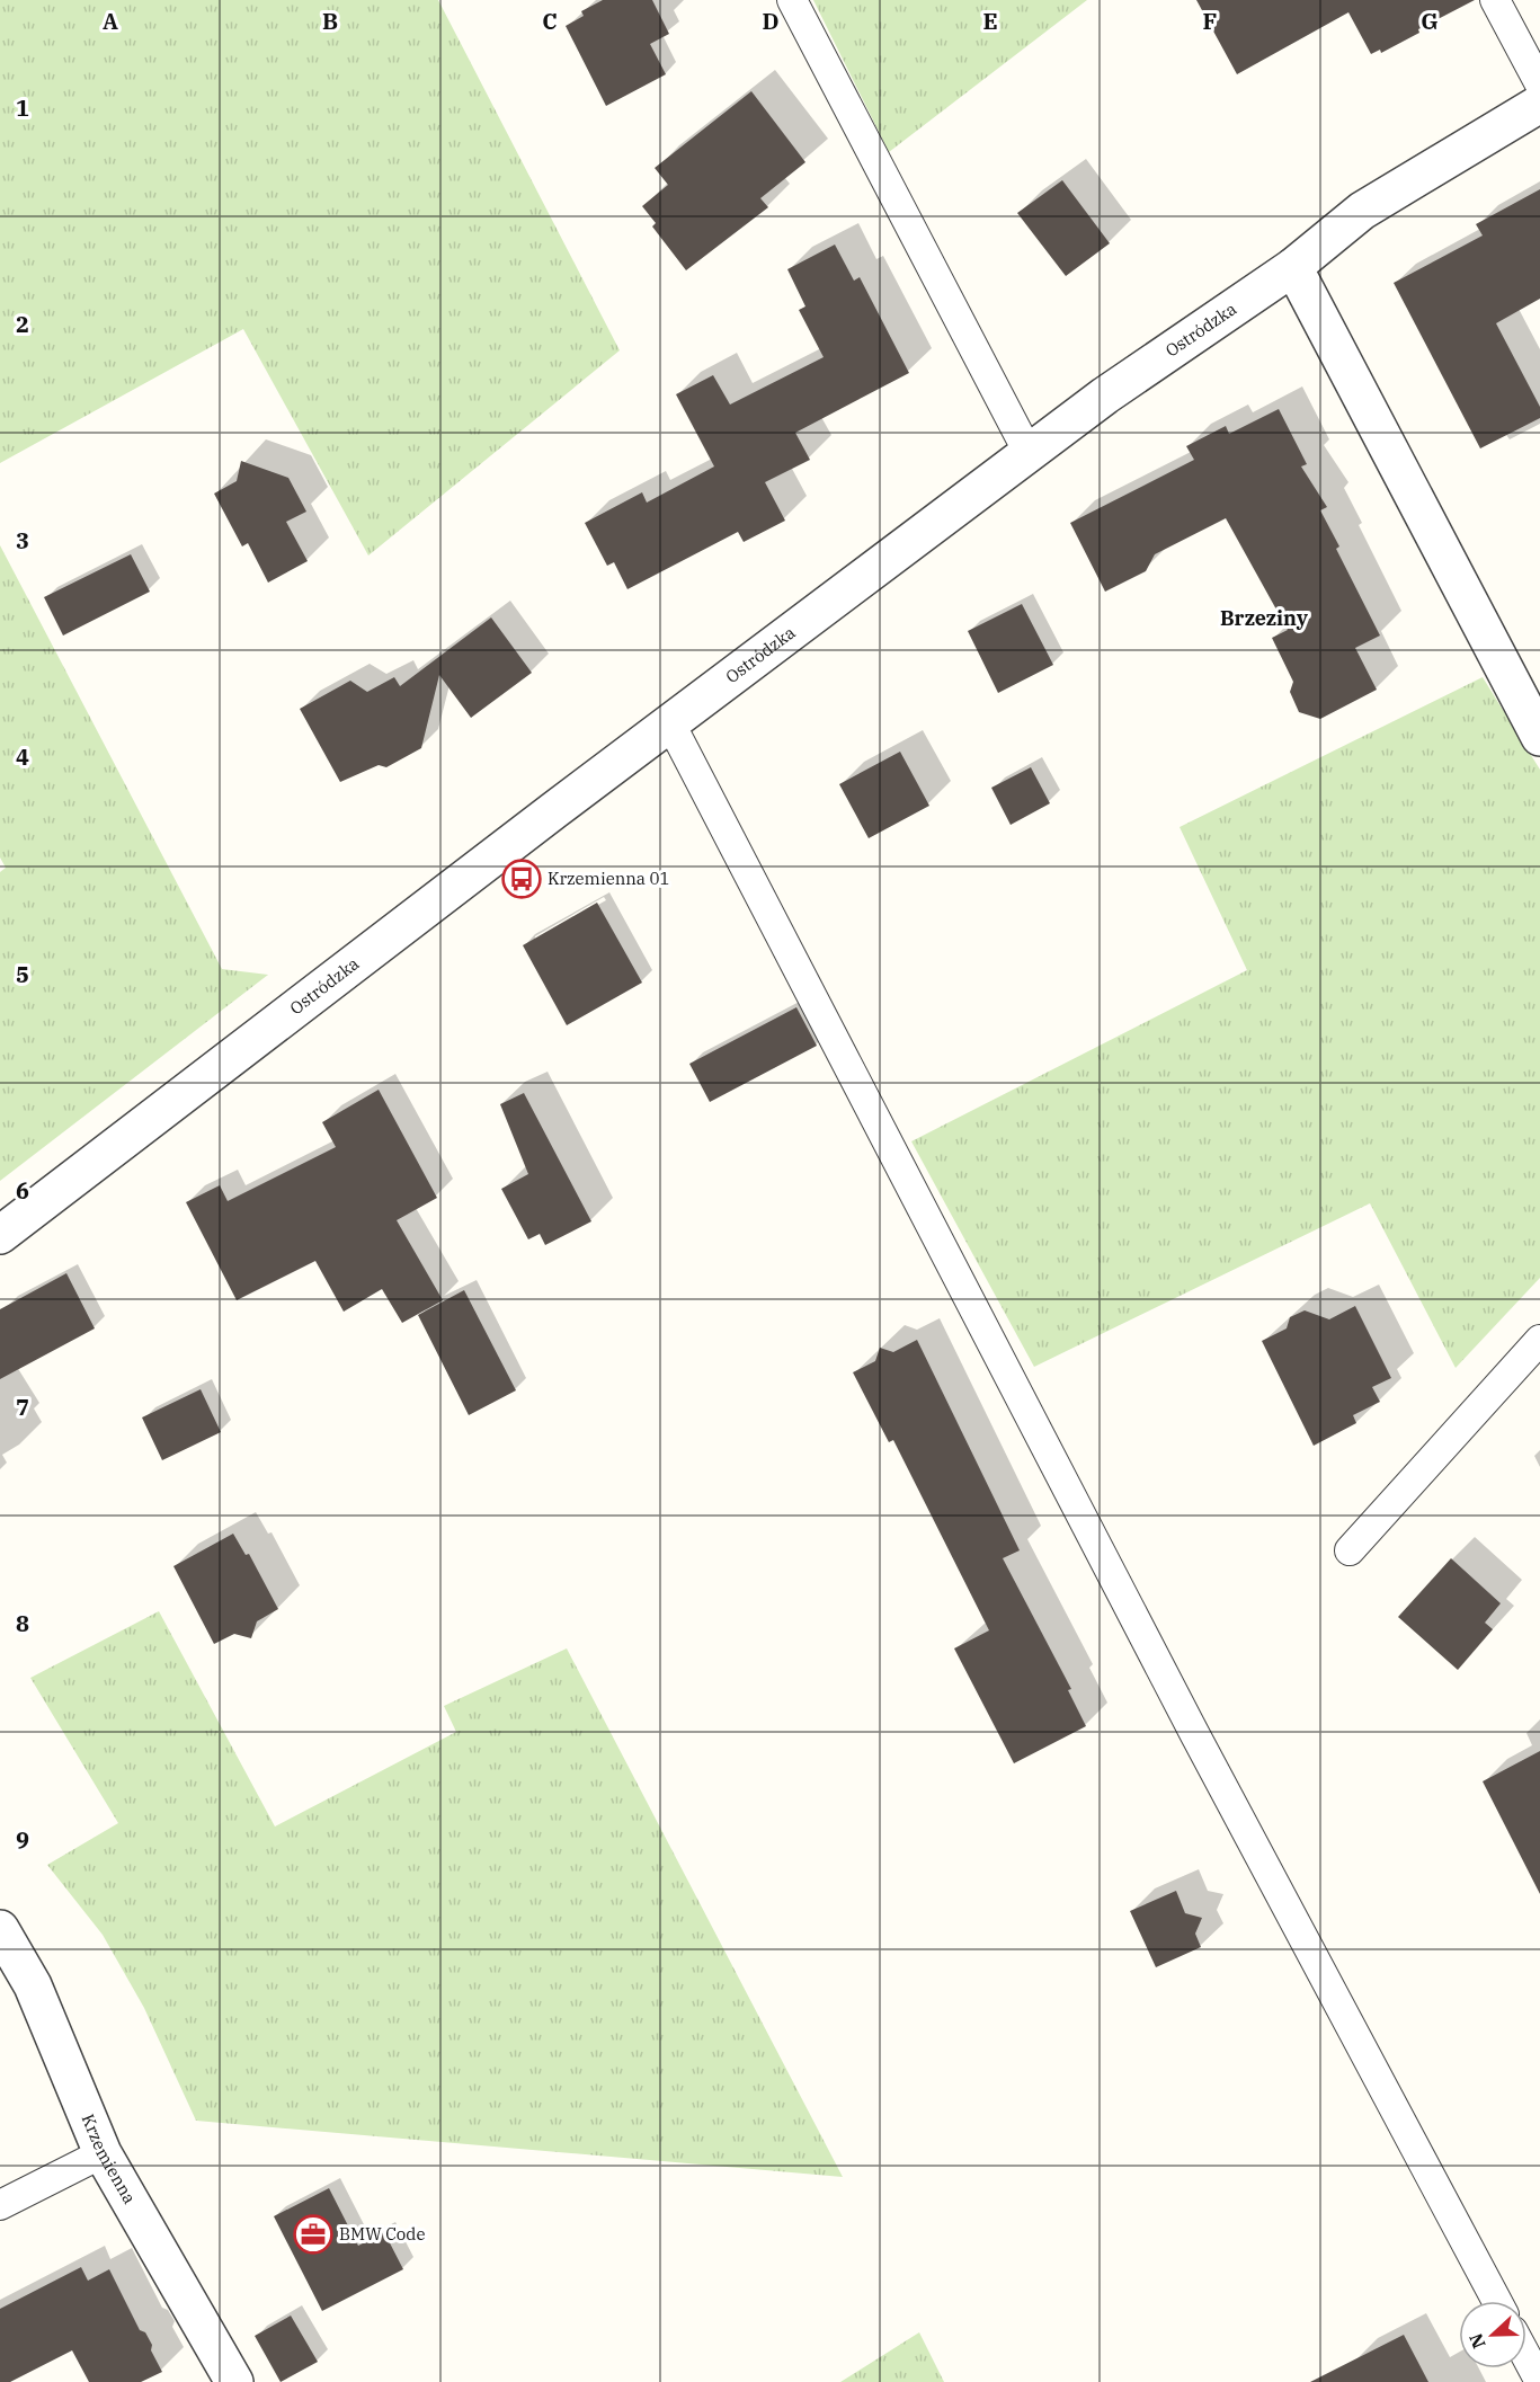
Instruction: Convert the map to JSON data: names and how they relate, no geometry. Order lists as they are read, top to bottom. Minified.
{"streets":{"street":["Ostródzka","Krzemienna"]},"districts":["Brzeziny"],"places":{"bus stop":["Krzemienna 01"],"office":["BMW Code"]},"north":"left","grid":{"columns":["A","B","C","D","E","F","G"],"rows":["1","2","3","4","5","6","7","8","9"]}}
